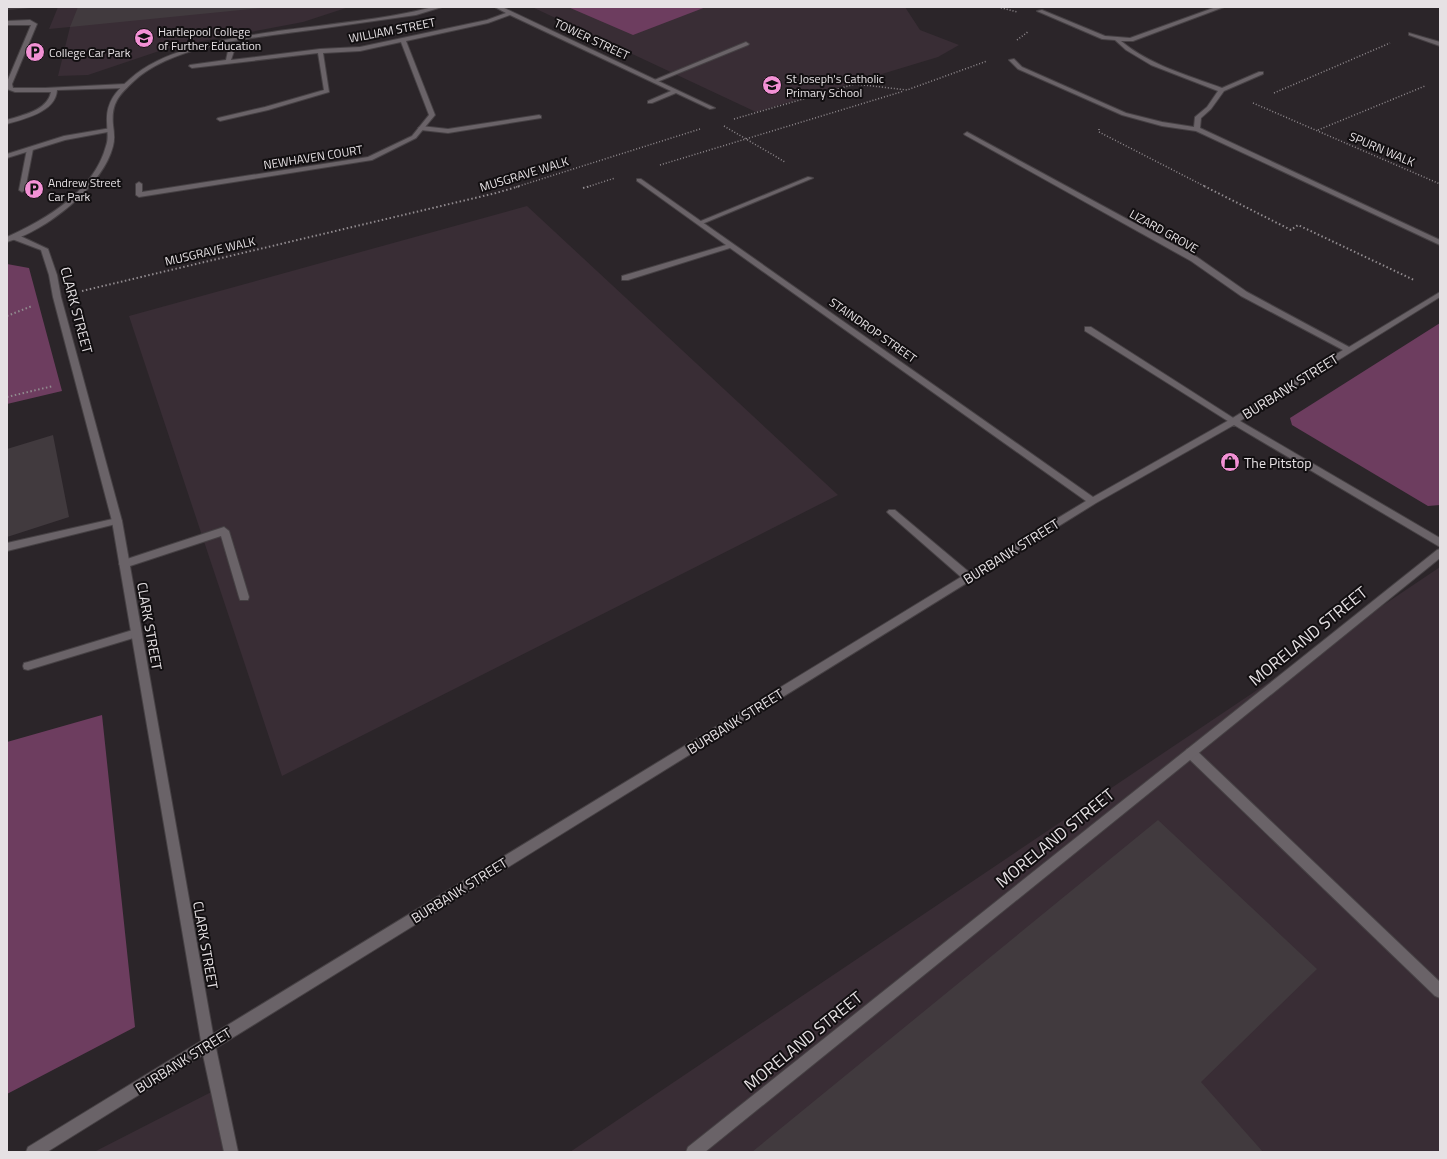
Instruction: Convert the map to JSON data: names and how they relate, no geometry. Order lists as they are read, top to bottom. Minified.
{"streets":{"street":["WILLIAM STREET","TOWER STREET","NEWHAVEN COURT","LIZARD GROVE","CLARK STREET","STAINDROP STREET","BURBANK STREET","MORELAND STREET"],"path":["SPURN WALK","MUSGRAVE WALK"]},"crossings":[["WILLIAM STREET","TOWER STREET"],["WILLIAM STREET","NEWHAVEN COURT"],["LIZARD GROVE","BURBANK STREET"],["CLARK STREET","BURBANK STREET"],["STAINDROP STREET","BURBANK STREET"]],"places":{"school or university":["Hartlepool College of Further Education","St Joseph's Catholic Primary School"],"parking":["College Car Park","Andrew Street Car Park"],"shop":["The Pitstop"]}}
